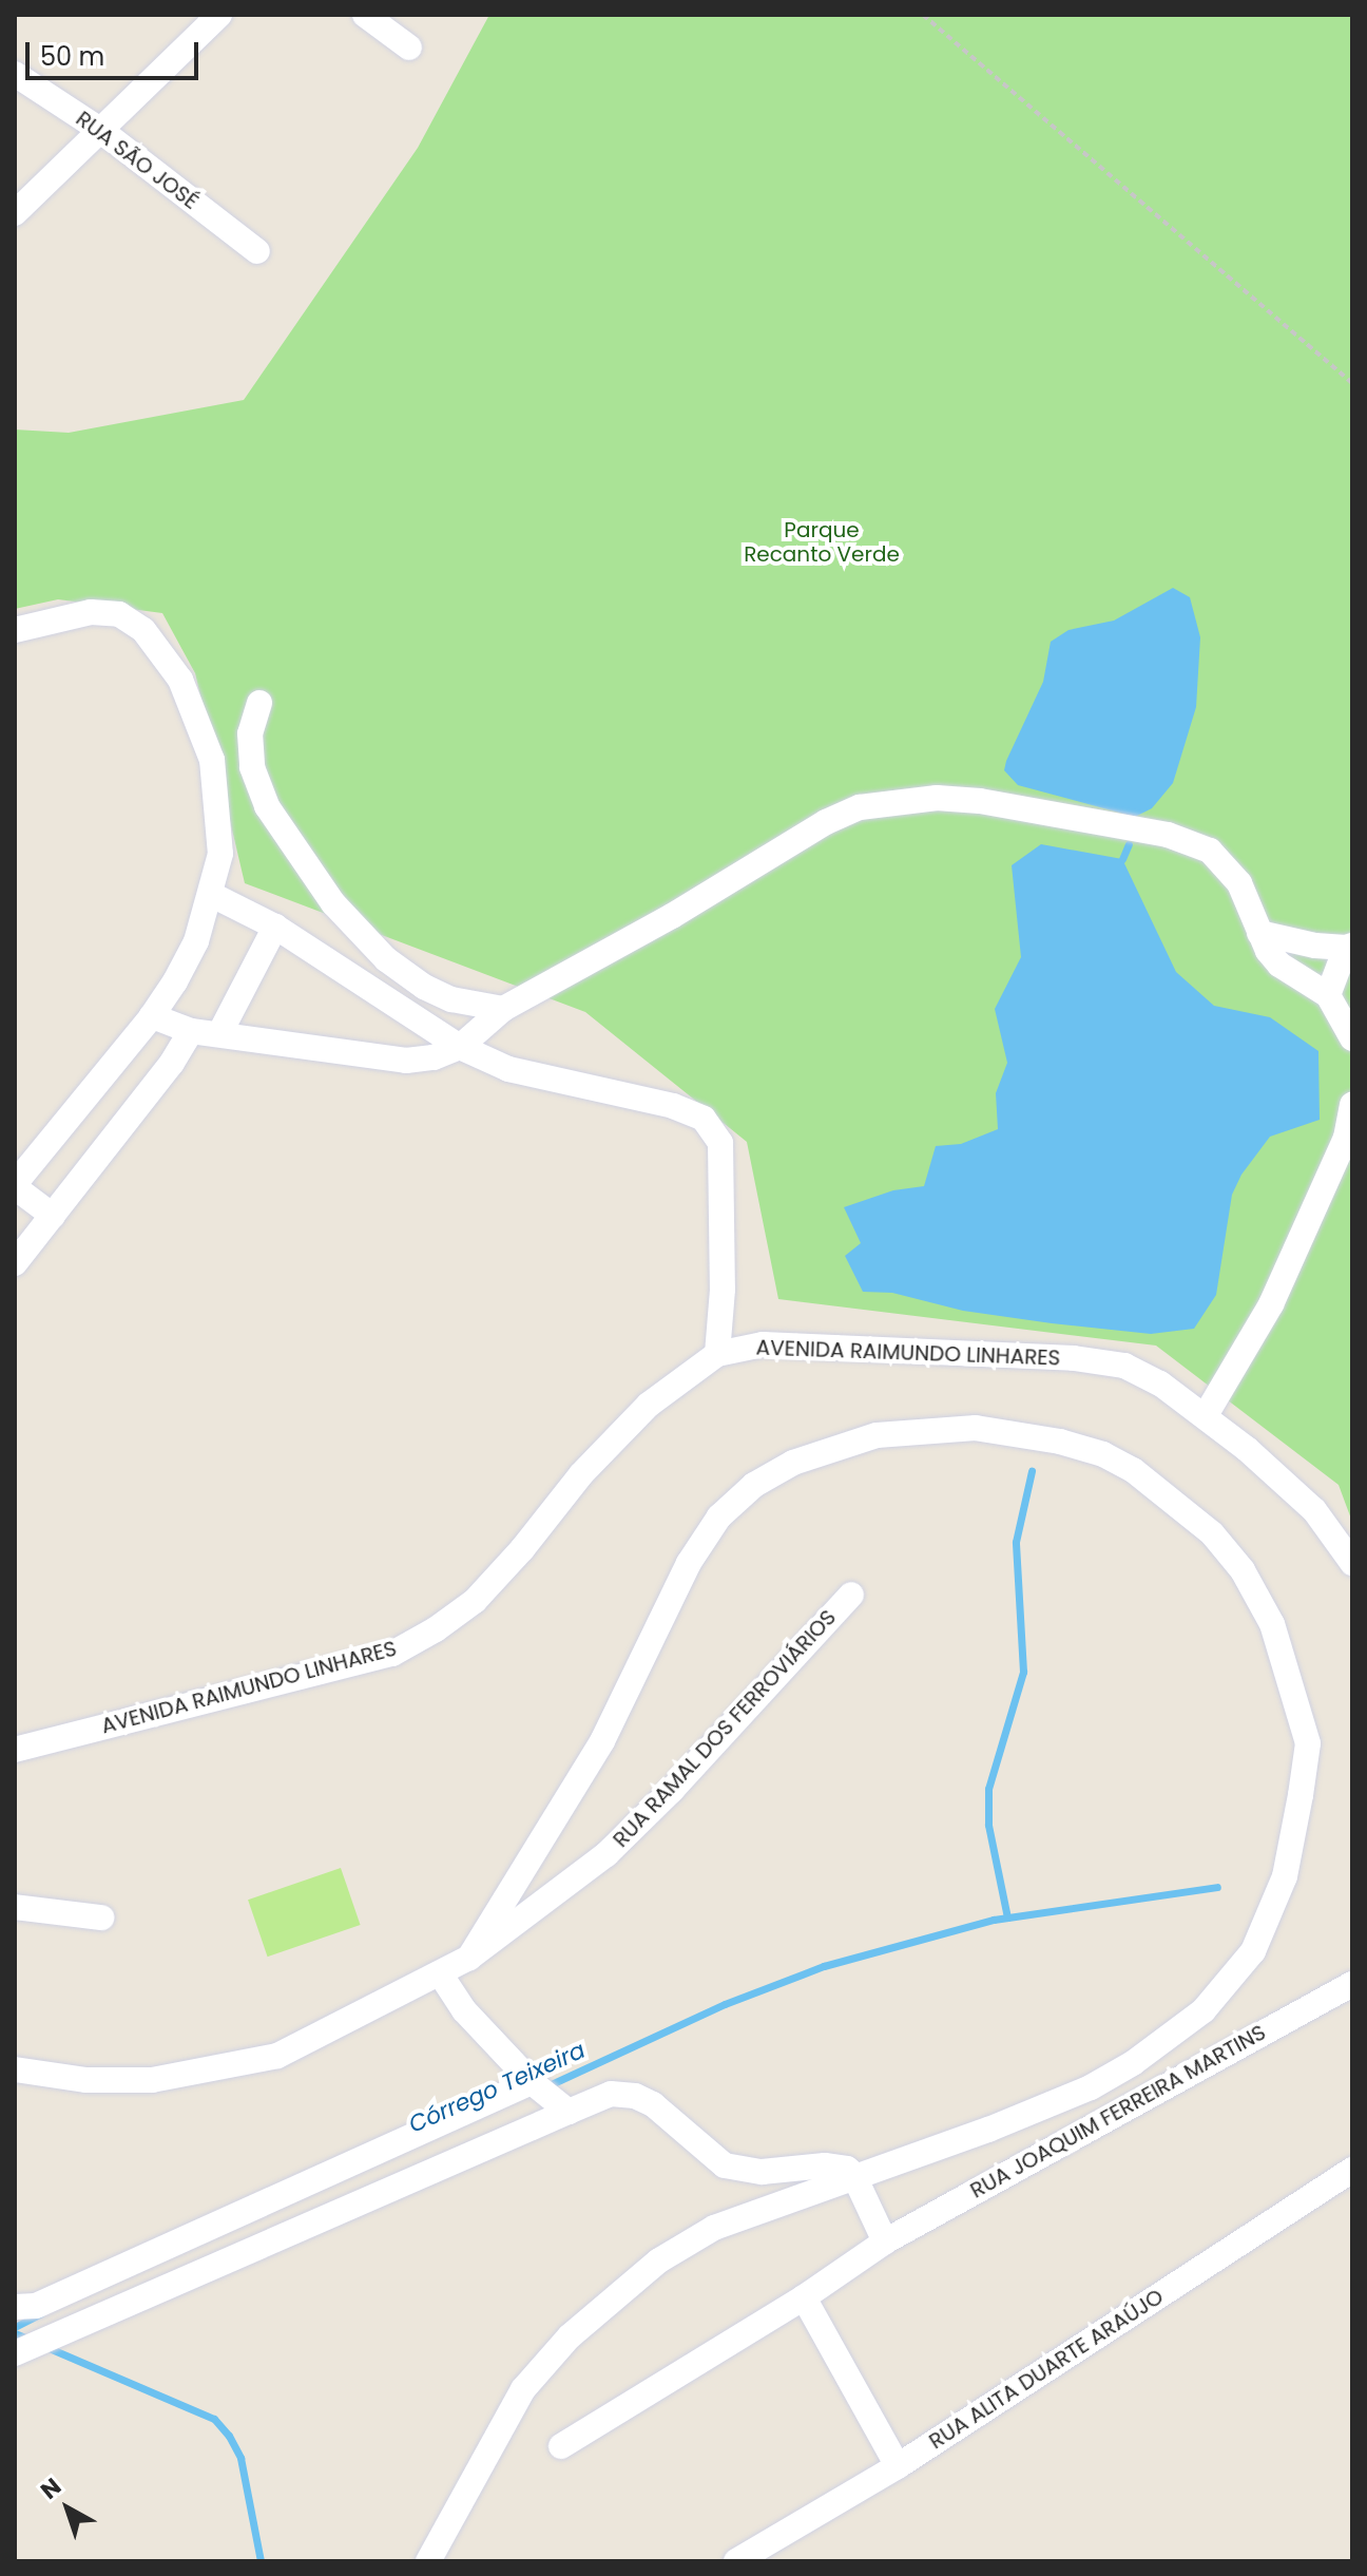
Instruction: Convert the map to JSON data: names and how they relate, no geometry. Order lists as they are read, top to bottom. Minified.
{"streets":{"street":["RUA SÃO JOSÉ","AVENIDA RAIMUNDO LINHARES","RUA RAMAL DOS FERROVIÁRIOS","RUA JOAQUIM FERREIRA MARTINS","RUA ALITA DUARTE ARAÚJO"]},"water":["Córrego Teixeira"],"parks":["Parque Recanto Verde"],"scale_bar":"50 m","north":"top left"}
